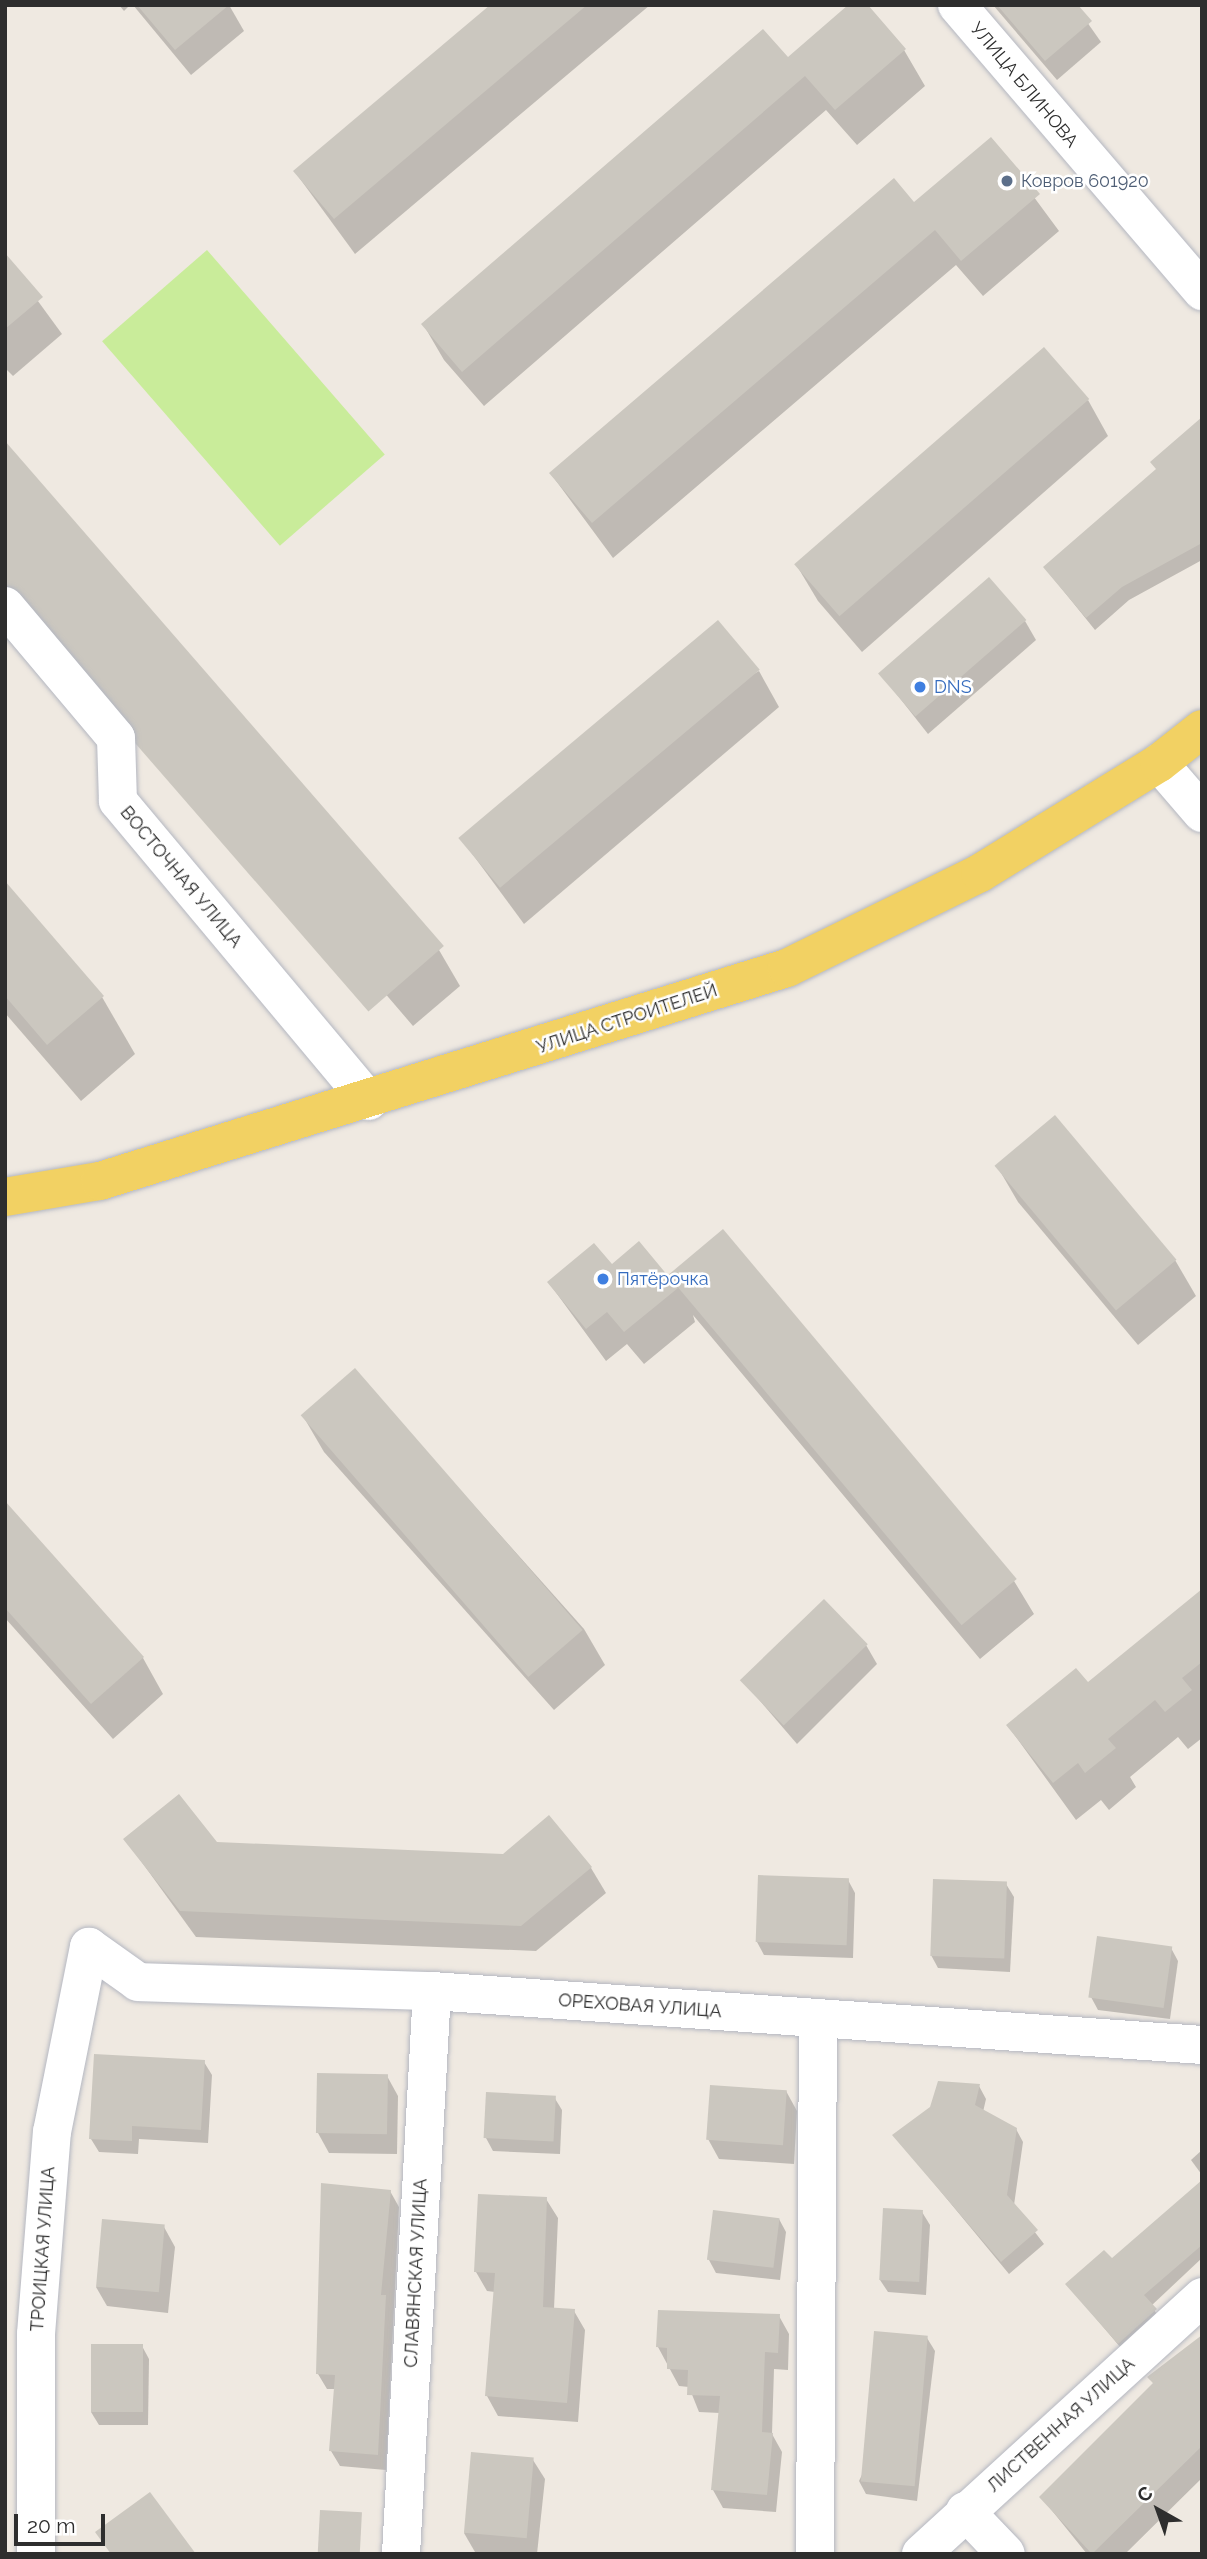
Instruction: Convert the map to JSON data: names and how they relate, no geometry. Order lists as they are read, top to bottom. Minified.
{"streets":{"main road":["УЛИЦА СТРОИТЕЛЕЙ"],"street":["УЛИЦА БЛИНОВА","ВОСТОЧНАЯ УЛИЦА","ОРЕХОВАЯ УЛИЦА","ТРОИЦКАЯ УЛИЦА","СЛАВЯНСКАЯ УЛИЦА","ЛИСТВЕННАЯ УЛИЦА"]},"crossings":[["ВОСТОЧНАЯ УЛИЦА","УЛИЦА СТРОИТЕЛЕЙ"],["ОРЕХОВАЯ УЛИЦА","ТРОИЦКАЯ УЛИЦА"],["ОРЕХОВАЯ УЛИЦА","СЛАВЯНСКАЯ УЛИЦА"]],"places":["Ковров 601920","DNS","Пятёрочка"],"scale_bar":"20 m","north":"top left"}
